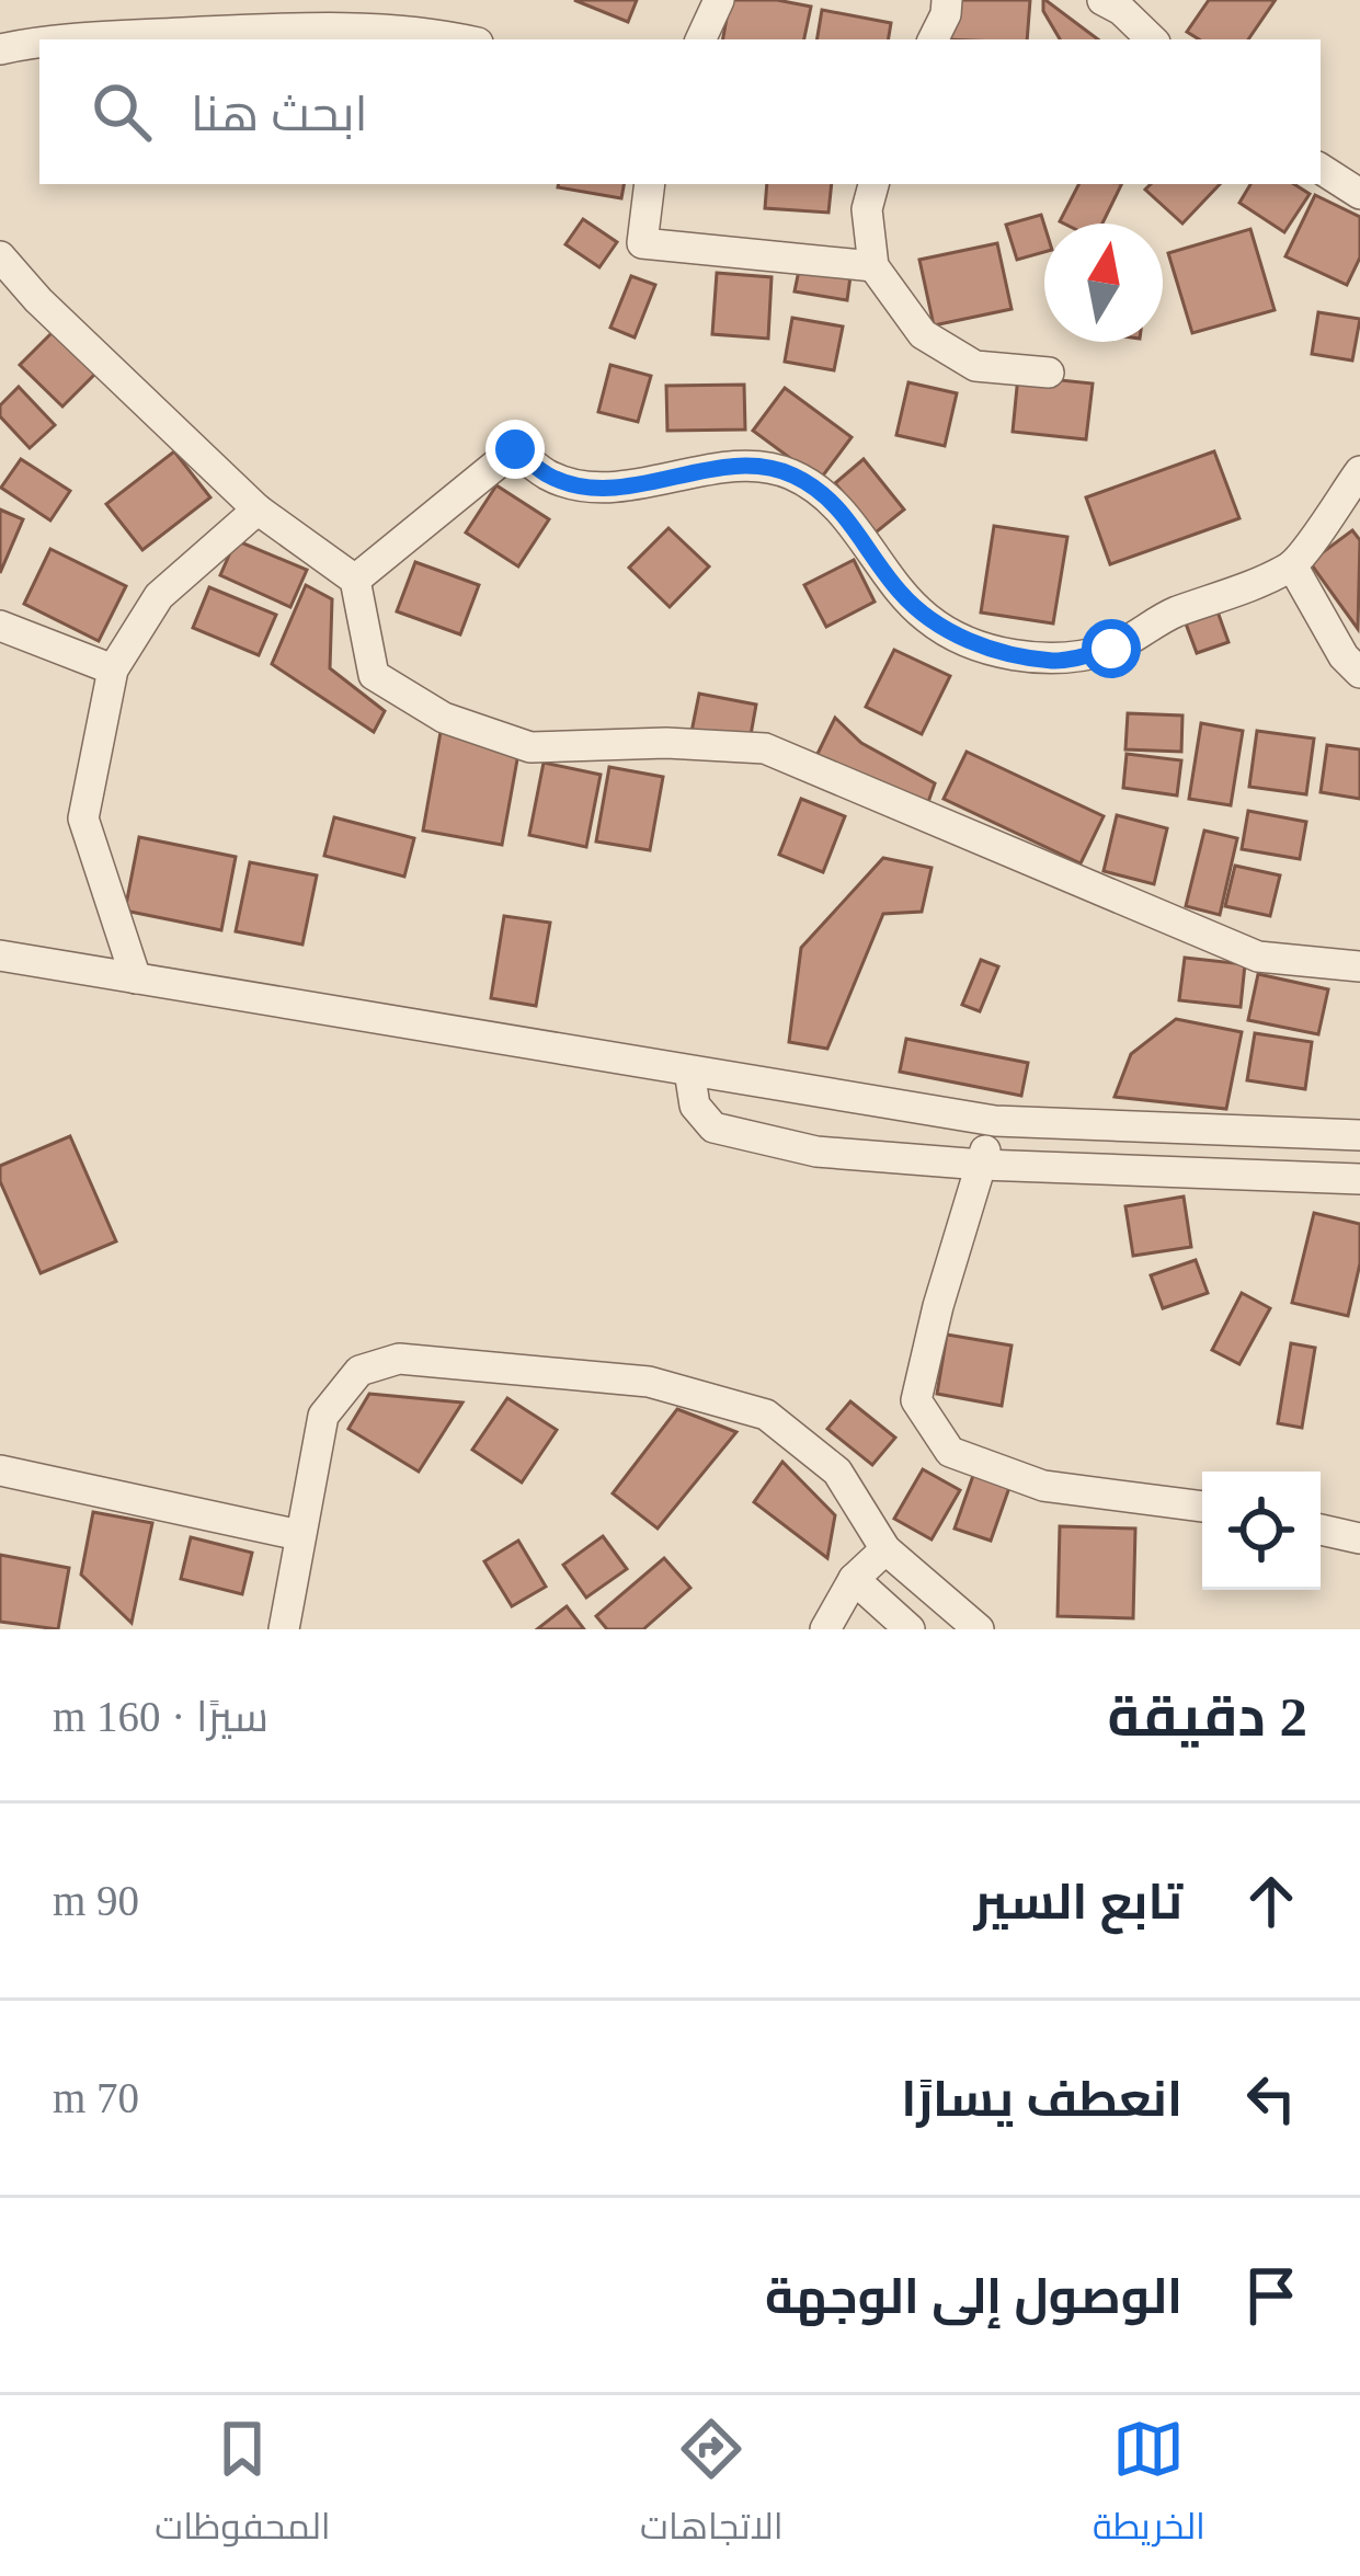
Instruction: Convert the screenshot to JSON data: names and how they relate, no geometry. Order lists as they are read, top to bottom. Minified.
{"north":"top","page":{"search":"ابحث هنا","heading":["2 دقيقة","سيرًا · 160 m"],"list":[["تابع السير","90 m"],["انعطف يسارًا","70 m"],"الوصول إلى الوجهة"],"nav":["الخريطة","الاتجاهات","المحفوظات"]}}
